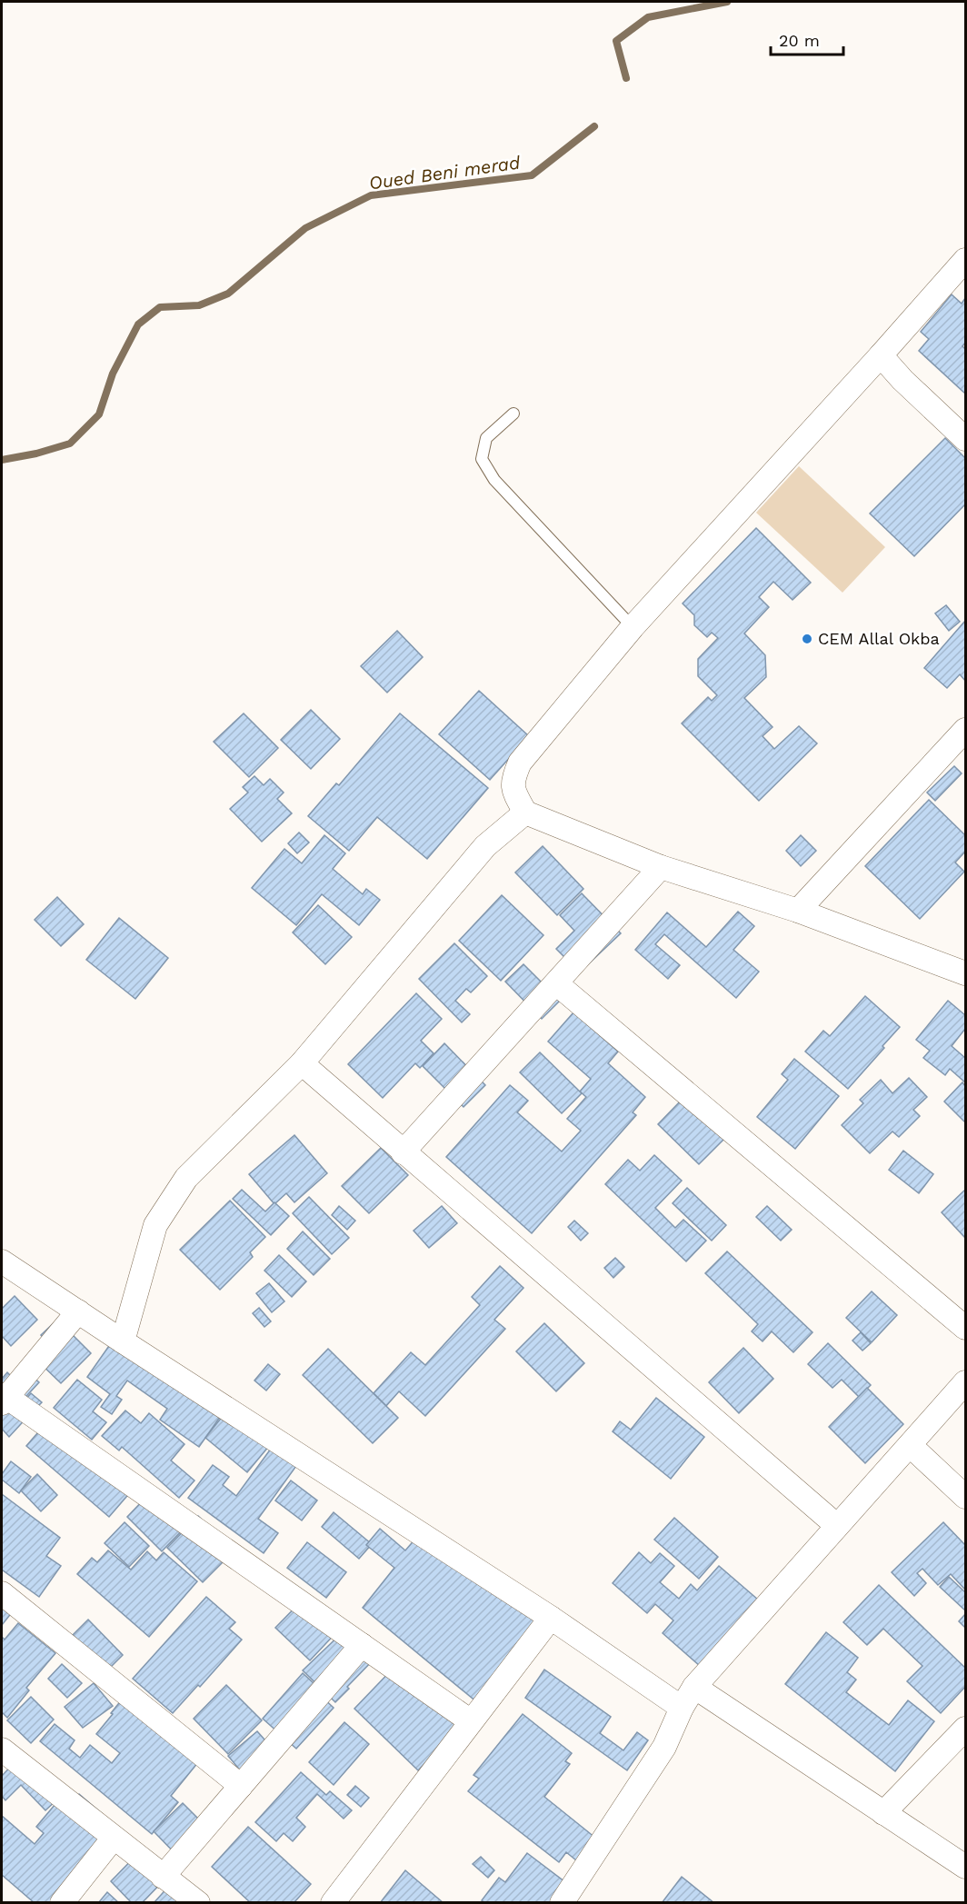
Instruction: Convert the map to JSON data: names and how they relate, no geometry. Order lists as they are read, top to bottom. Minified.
{"water":["Oued Beni merad"],"places":["CEM Allal Okba"],"scale_bar":"20 m"}
